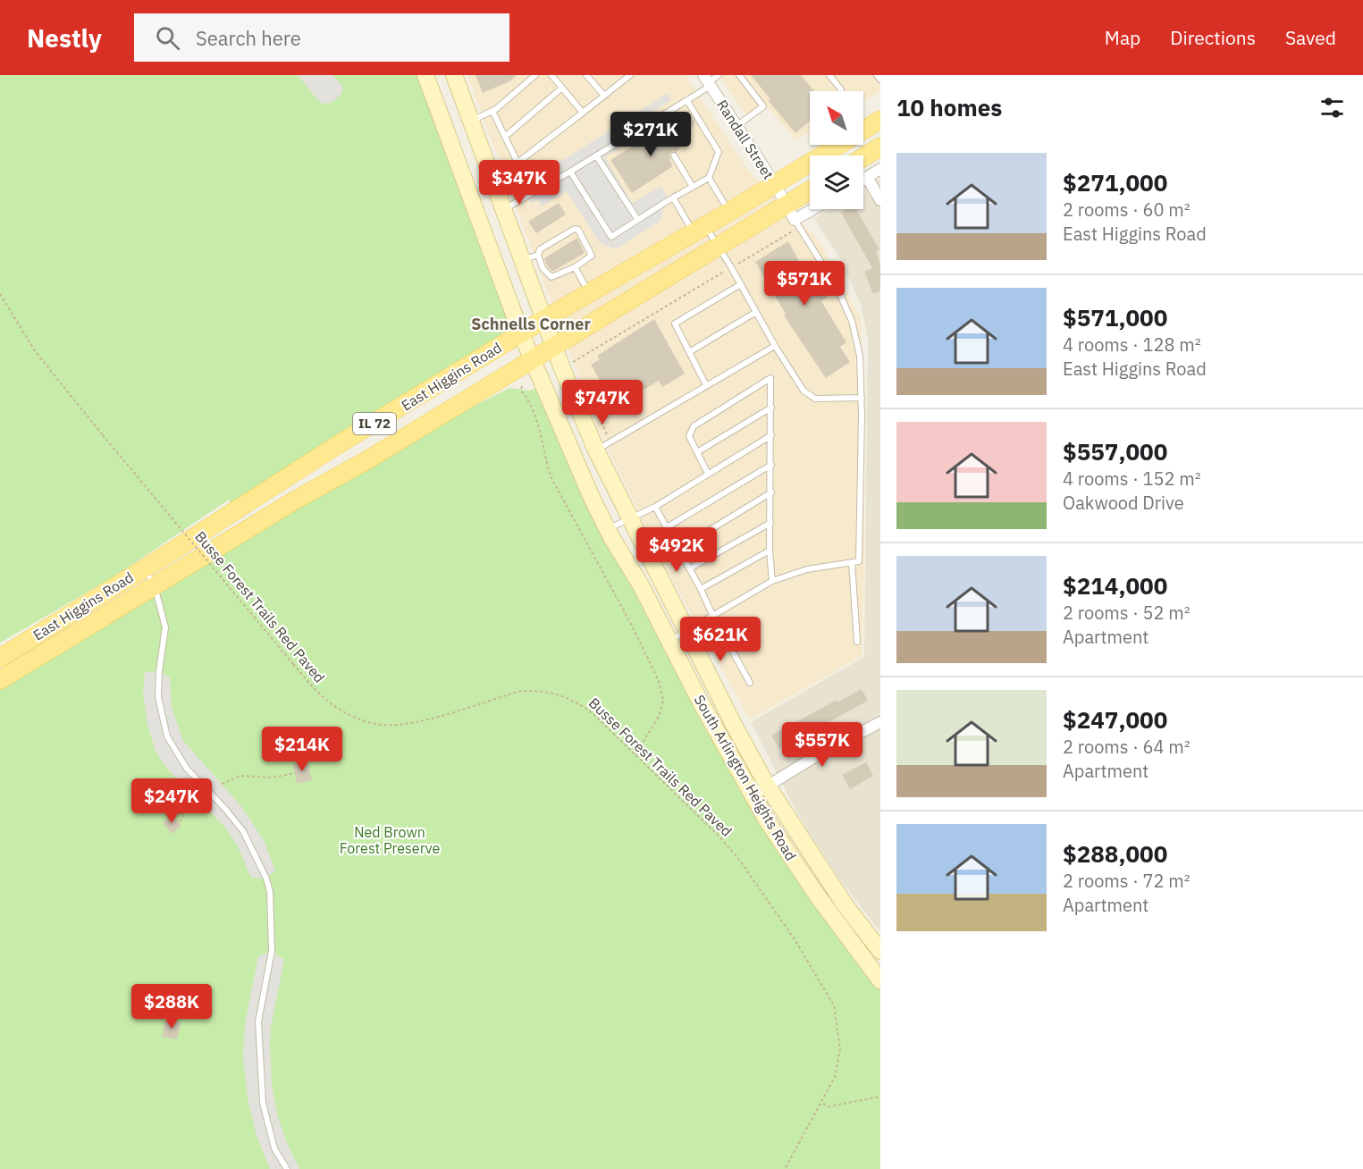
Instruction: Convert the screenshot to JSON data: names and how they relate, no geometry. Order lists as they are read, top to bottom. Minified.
{"streets":{"main road":["East Higgins Road","IL 72","South Arlington Heights Road"],"street":["Randall Street"],"path":["Busse Forest Trails Red Paved"]},"crossings":[["Randall Street","East Higgins Road"],["East Higgins Road","South Arlington Heights Road"]],"districts":["Schnells Corner"],"parks":["Ned Brown Forest Preserve"],"north":"top left","page":{"header":"Nestly","search":"Search here","nav":["Map","Directions","Saved"],"heading":"10 homes","price":["$271K","$347K","$571K","$747K","$492K","$621K","$557K","$214K","$247K","$288K"],"list":[{"name":"$271,000","note":"2 rooms · 60 m² · East Higgins Road"},{"name":"$571,000","note":"4 rooms · 128 m² · East Higgins Road"},{"name":"$557,000","note":"4 rooms · 152 m² · Oakwood Drive"},{"name":"$214,000","note":"2 rooms · 52 m² · Apartment"},{"name":"$247,000","note":"2 rooms · 64 m² · Apartment"},{"name":"$288,000","note":"2 rooms · 72 m² · Apartment"}]}}
